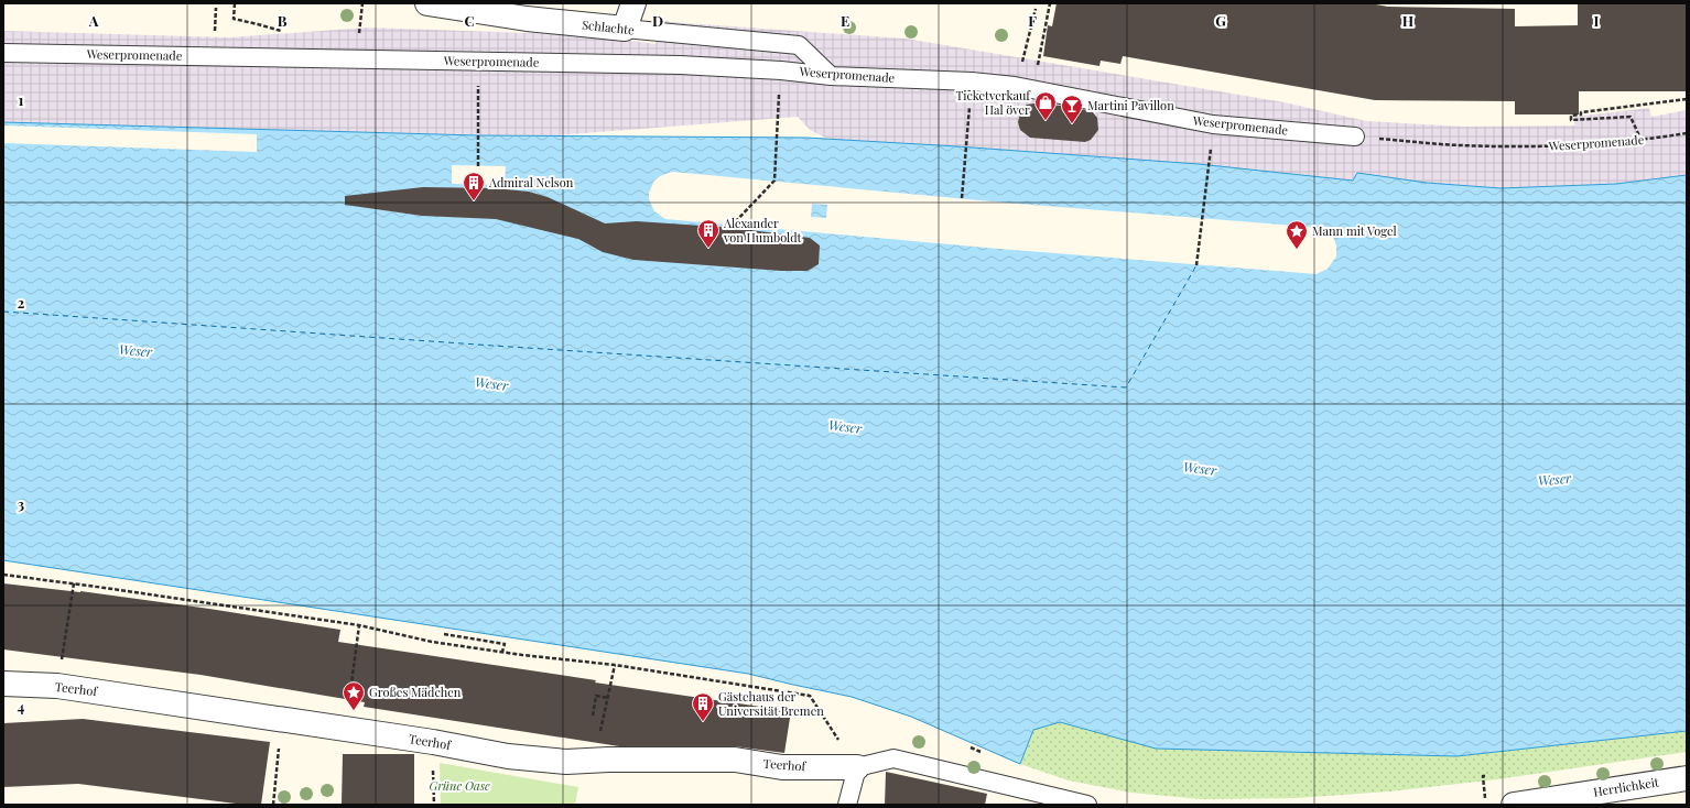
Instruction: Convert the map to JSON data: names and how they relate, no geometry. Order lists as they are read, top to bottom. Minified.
{"streets":{"street":["Schlachte","Teerhof","Herrlichkeit"],"lane":["Weserpromenade"]},"crossings":[["Schlachte","Weserpromenade"]],"water":["Weser"],"parks":["Grüne Oase"],"places":{"shop":["Ticketverkauf Hal över"],"bar":["Martini Pavillon"],"building":["Admiral Nelson","Alexander von Humboldt","Gästehaus der Universität Bremen"],"place":["Mann mit Vogel","Großes Mädchen"]},"grid":{"columns":["A","B","C","D","E","F","G","H","I"],"rows":["1","2","3","4"]}}
